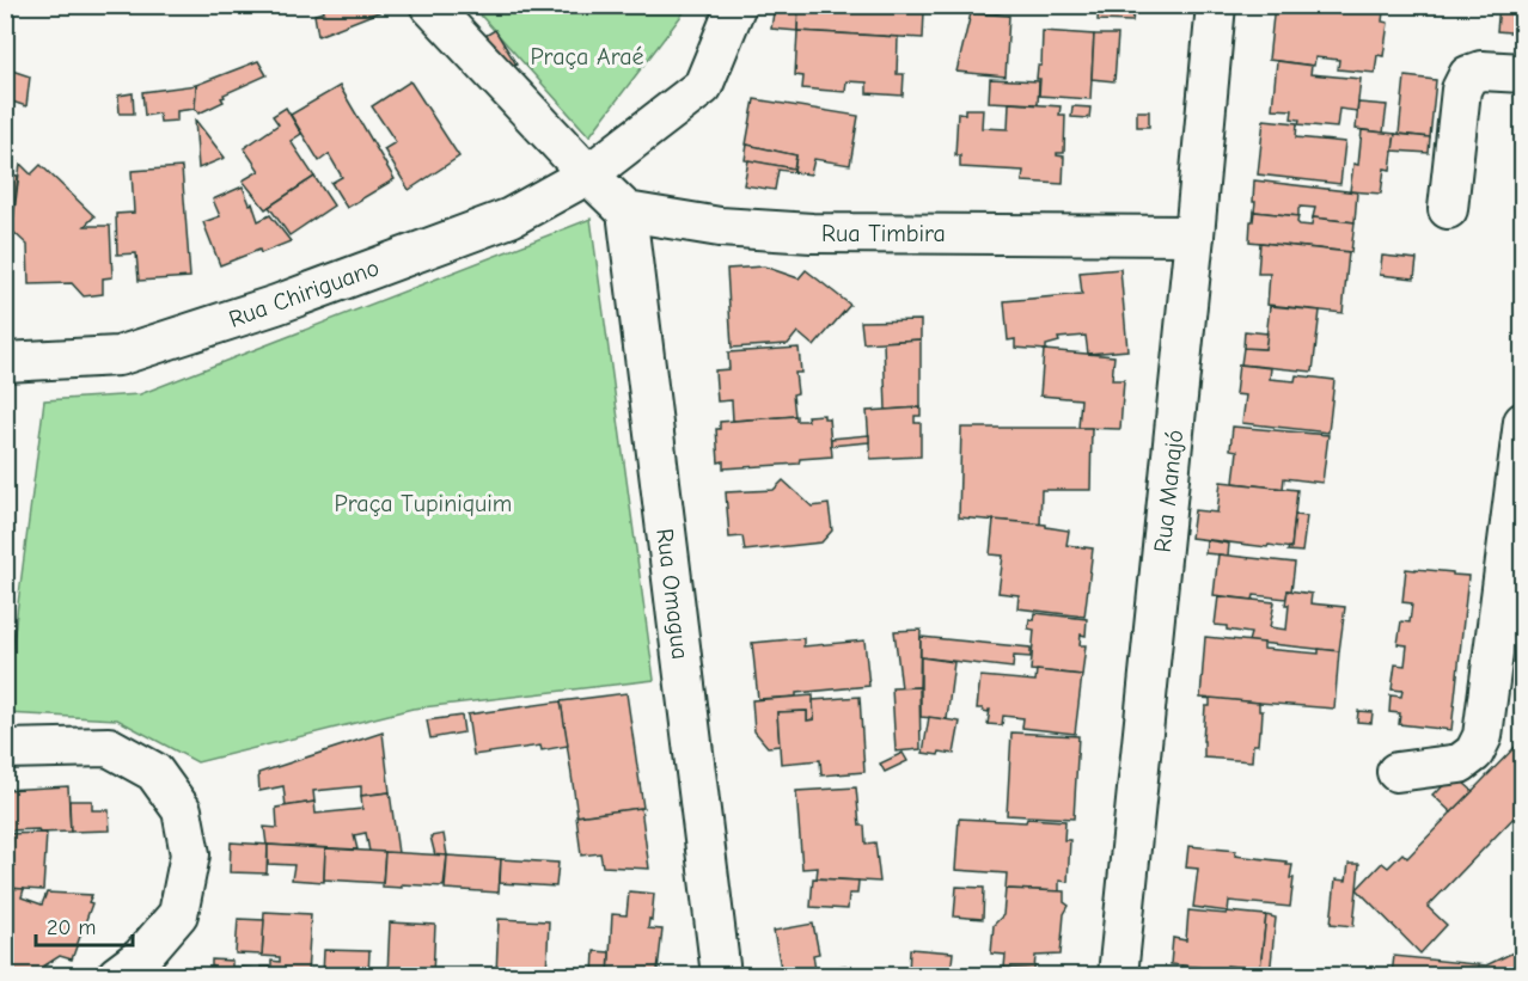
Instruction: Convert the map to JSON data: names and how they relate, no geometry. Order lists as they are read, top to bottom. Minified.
{"streets":{"street":["Rua Timbira","Rua Chiriguano","Rua Manajó","Rua Omagua"]},"crossings":[["Rua Timbira","Rua Manajó"],["Rua Timbira","Rua Omagua"]],"parks":["Praça Araé","Praça Tupiniquim"],"scale_bar":"20 m"}
